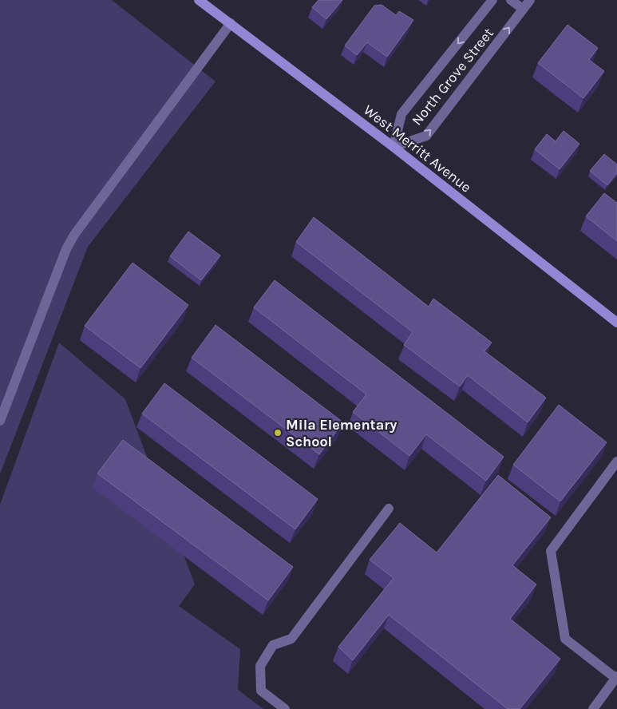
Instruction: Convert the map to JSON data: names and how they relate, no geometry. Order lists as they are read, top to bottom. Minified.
{"streets":{"street":["North Grove Street","West Merritt Avenue"]},"crossings":[["North Grove Street","West Merritt Avenue"]],"places":["Mila Elementary School"]}
